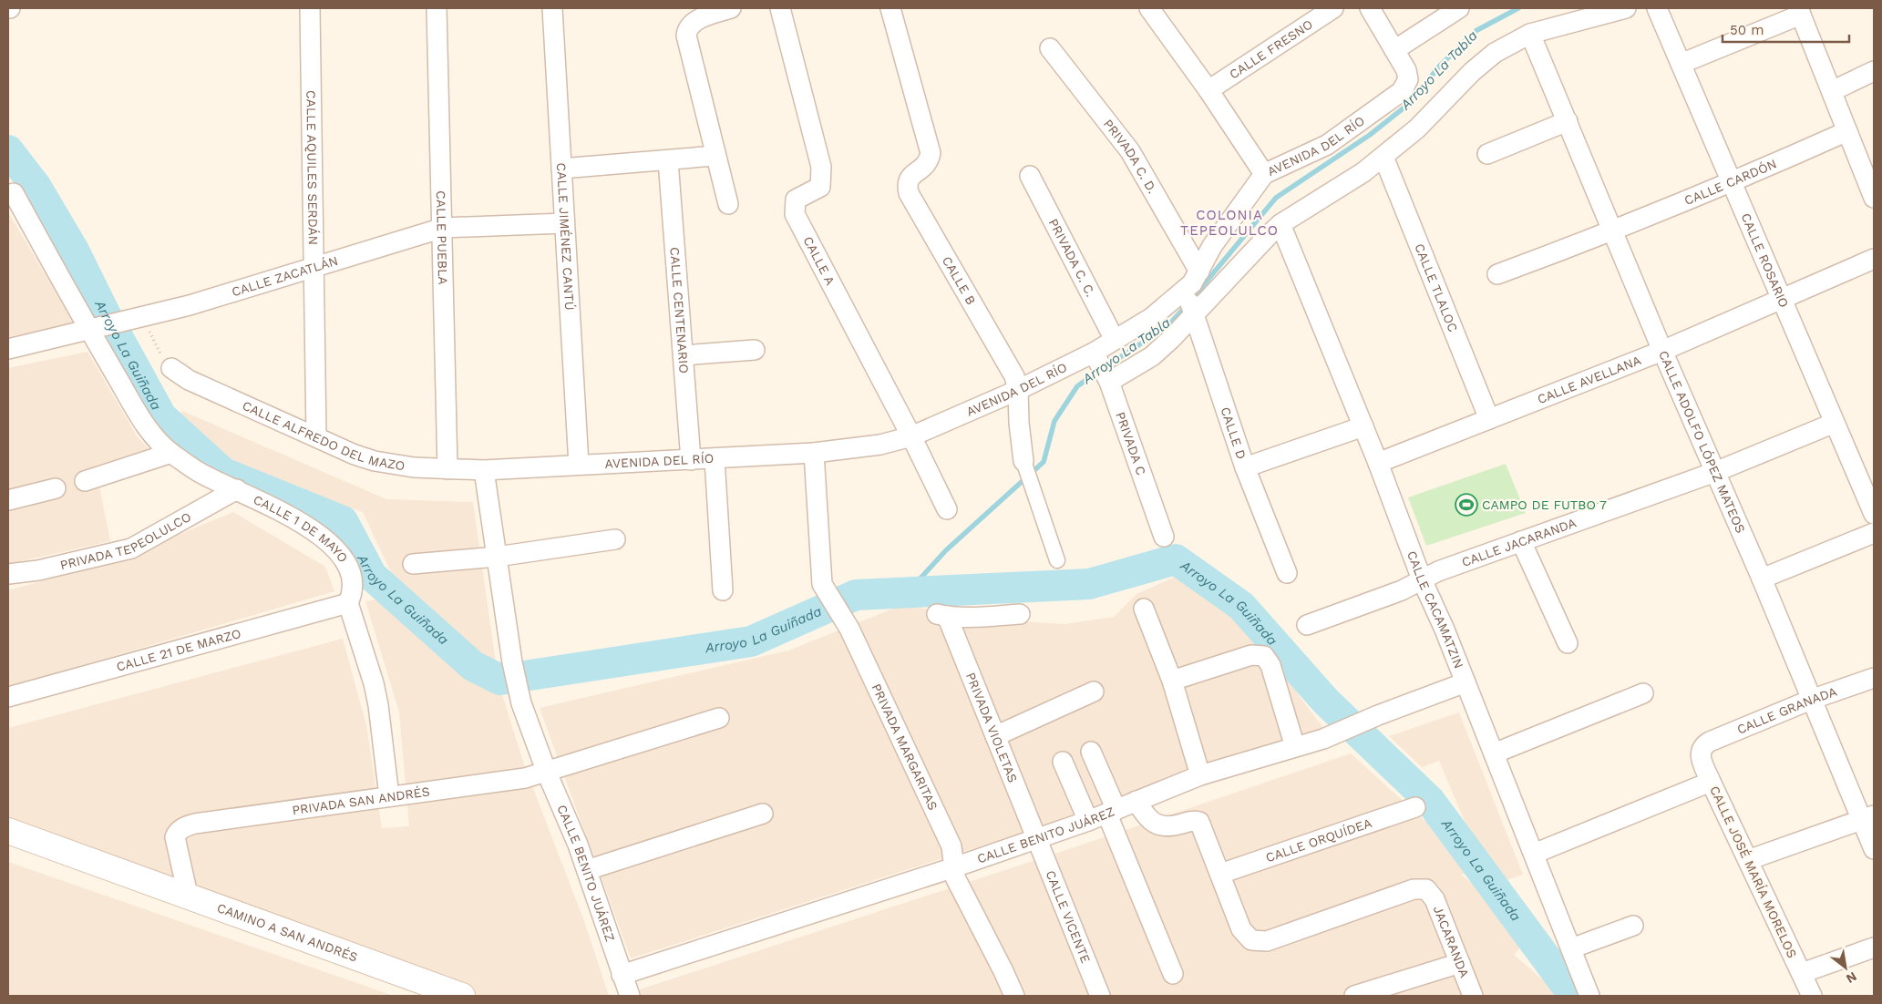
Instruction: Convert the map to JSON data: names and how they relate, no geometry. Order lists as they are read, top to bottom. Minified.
{"streets":{"main road":["CAMINO A SAN ANDRÉS"],"street":["CALLE FRESNO","AVENIDA DEL RÍO","PRIVADA C. D.","CALLE AQUILES SERDÁN","CALLE CARDÓN","CALLE JIMÉNEZ CANTÚ","CALLE PUEBLA","PRIVADA C. C.","CALLE A","CALLE ROSARIO","CALLE ZACATLÁN","CALLE B","CALLE TLALOC","CALLE CENTENARIO","CALLE AVELLANA","CALLE D","CALLE ALFREDO DEL MAZO","CALLE ADOLFO LÓPEZ MATEOS","PRIVADA C","CALLE 1 DE MAYO","PRIVADA TEPEOLULCO","CALLE JACARANDA","CALLE CACAMATZIN","CALLE 21 DE MARZO","CALLE GRANADA","PRIVADA VIOLETAS","PRIVADA MARGARITAS","PRIVADA SAN ANDRÉS","CALLE BENITO JUÁREZ","CALLE ORQUÍDEA","CALLE JOSÉ MARÍA MORELOS","CALLE VICENTE","JACARANDA"]},"crossings":[["AVENIDA DEL RÍO","PRIVADA C. D."],["AVENIDA DEL RÍO","CALLE JIMÉNEZ CANTÚ"],["AVENIDA DEL RÍO","PRIVADA C. C."],["AVENIDA DEL RÍO","CALLE A"],["AVENIDA DEL RÍO","CALLE B"],["AVENIDA DEL RÍO","CALLE CENTENARIO"],["AVENIDA DEL RÍO","CALLE D"],["AVENIDA DEL RÍO","CALLE ALFREDO DEL MAZO"],["AVENIDA DEL RÍO","PRIVADA C"],["AVENIDA DEL RÍO","PRIVADA MARGARITAS"],["CALLE AQUILES SERDÁN","CALLE ZACATLÁN"],["CALLE AQUILES SERDÁN","CALLE ALFREDO DEL MAZO"],["CALLE CARDÓN","CALLE ROSARIO"],["CALLE CARDÓN","CALLE ADOLFO LÓPEZ MATEOS"],["CALLE JIMÉNEZ CANTÚ","CALLE ZACATLÁN"],["CALLE PUEBLA","CALLE ZACATLÁN"],["CALLE PUEBLA","CALLE ALFREDO DEL MAZO"],["CALLE ROSARIO","CALLE AVELLANA"],["CALLE ROSARIO","CALLE JACARANDA"],["CALLE ZACATLÁN","CALLE 1 DE MAYO"],["CALLE TLALOC","CALLE AVELLANA"],["CALLE AVELLANA","CALLE ADOLFO LÓPEZ MATEOS"],["CALLE AVELLANA","CALLE CACAMATZIN"],["CALLE ADOLFO LÓPEZ MATEOS","CALLE JACARANDA"],["CALLE ADOLFO LÓPEZ MATEOS","CALLE GRANADA"],["CALLE 1 DE MAYO","PRIVADA TEPEOLULCO"],["CALLE 1 DE MAYO","CALLE 21 DE MARZO"],["CALLE 1 DE MAYO","PRIVADA SAN ANDRÉS"],["CALLE JACARANDA","CALLE CACAMATZIN"],["CALLE CACAMATZIN","CALLE BENITO JUÁREZ"],["CALLE GRANADA","CALLE JOSÉ MARÍA MORELOS"],["PRIVADA VIOLETAS","CALLE BENITO JUÁREZ"],["PRIVADA VIOLETAS","CALLE VICENTE"],["PRIVADA MARGARITAS","CALLE BENITO JUÁREZ"],["PRIVADA SAN ANDRÉS","CALLE BENITO JUÁREZ"],["PRIVADA SAN ANDRÉS","CAMINO A SAN ANDRÉS"],["CALLE BENITO JUÁREZ","CALLE VICENTE"],["CALLE ORQUÍDEA","JACARANDA"]],"districts":["COLONIA TEPEOLULCO"],"water":["Arroyo La Tabla","Arroyo La Guiñada"],"places":{"sports":["CAMPO DE FUTBO 7"]},"scale_bar":"50 m","north":"bottom right"}
